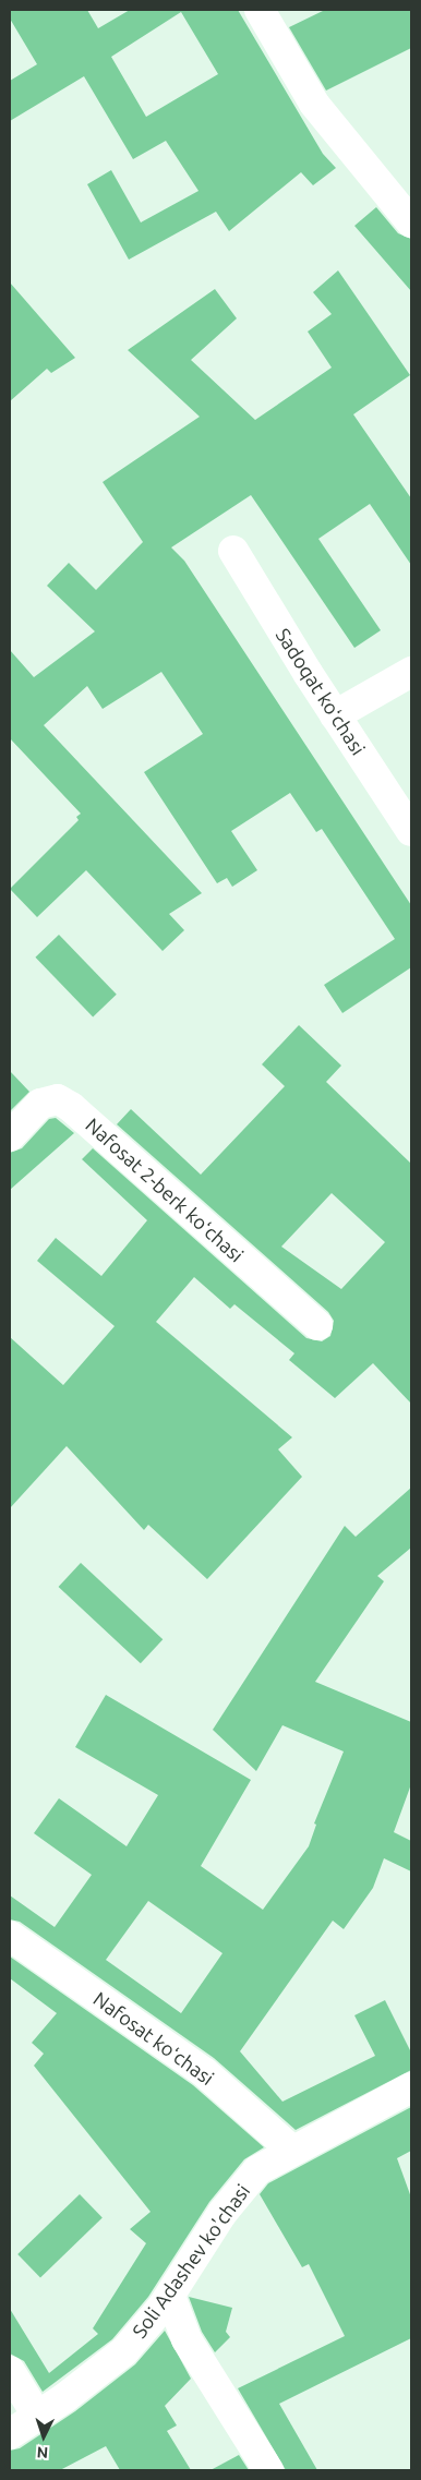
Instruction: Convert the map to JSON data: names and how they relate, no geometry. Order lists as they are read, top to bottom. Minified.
{"streets":{"street":["Sadoqat koʻchasi","Nafosat 2-berk koʻchasi","Nafosat koʻchasi","Soli Adashev ko'chasi"]},"crossings":[["Nafosat koʻchasi","Soli Adashev ko'chasi"]],"north":"bottom"}
